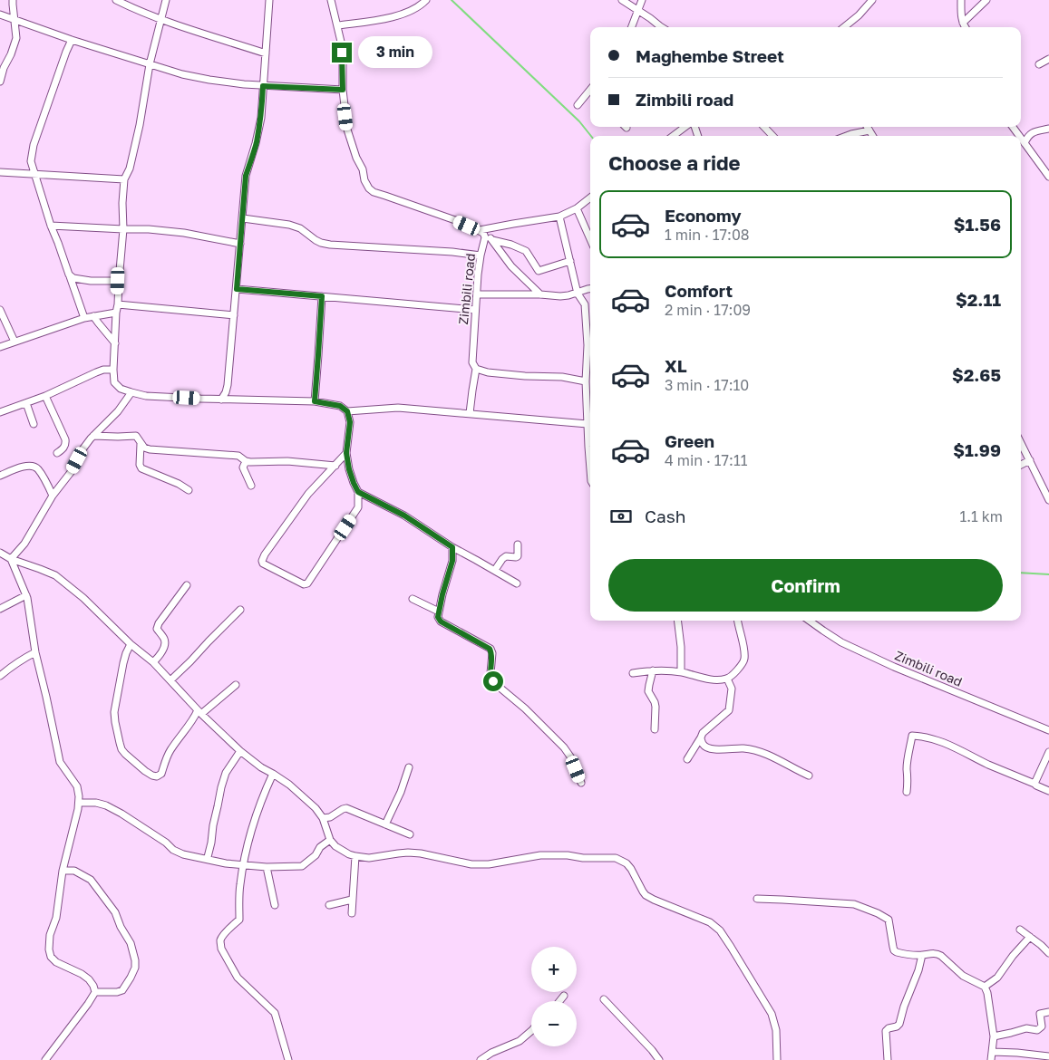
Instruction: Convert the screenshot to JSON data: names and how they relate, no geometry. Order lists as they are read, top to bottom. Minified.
{"streets":{"street":["Zimbili road"]},"page":{"banner":["Maghembe Street","Zimbili road"],"bubble":"3 min","heading":"Choose a ride","list":[{"name":"Economy","note":"1 min · 17:08","value":"$1.56"},{"name":"Comfort","note":"2 min · 17:09","value":"$2.11"},{"name":"XL","note":"3 min · 17:10","value":"$2.65"},{"name":"Green","note":"4 min · 17:11","value":"$1.99"}],"pay":["Cash","1.1 km"],"buttons":"Confirm","map_buttons":["+","−"]}}
